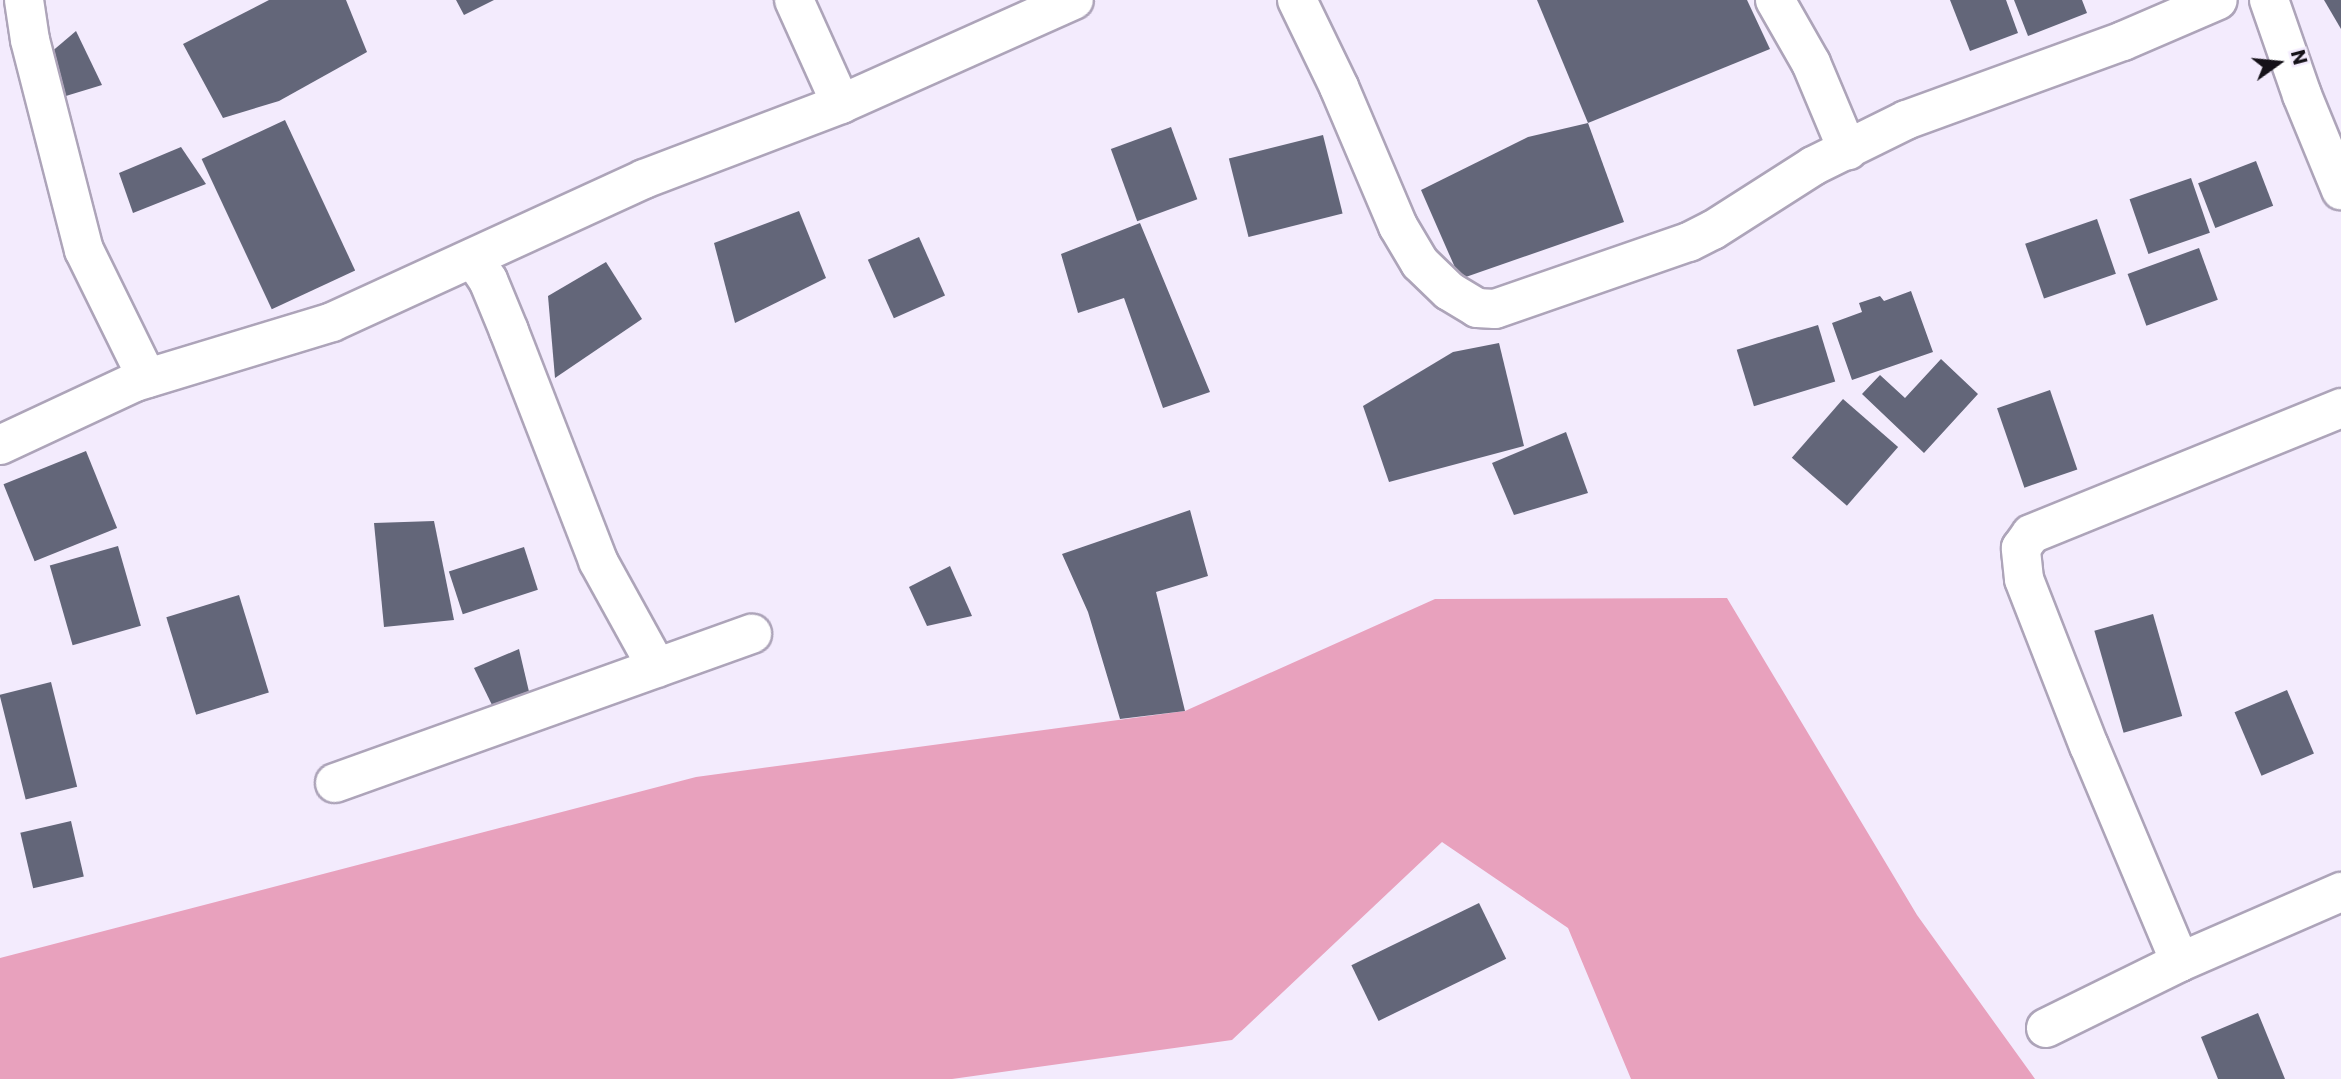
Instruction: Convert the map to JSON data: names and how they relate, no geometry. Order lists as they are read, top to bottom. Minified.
{"north":"right"}
